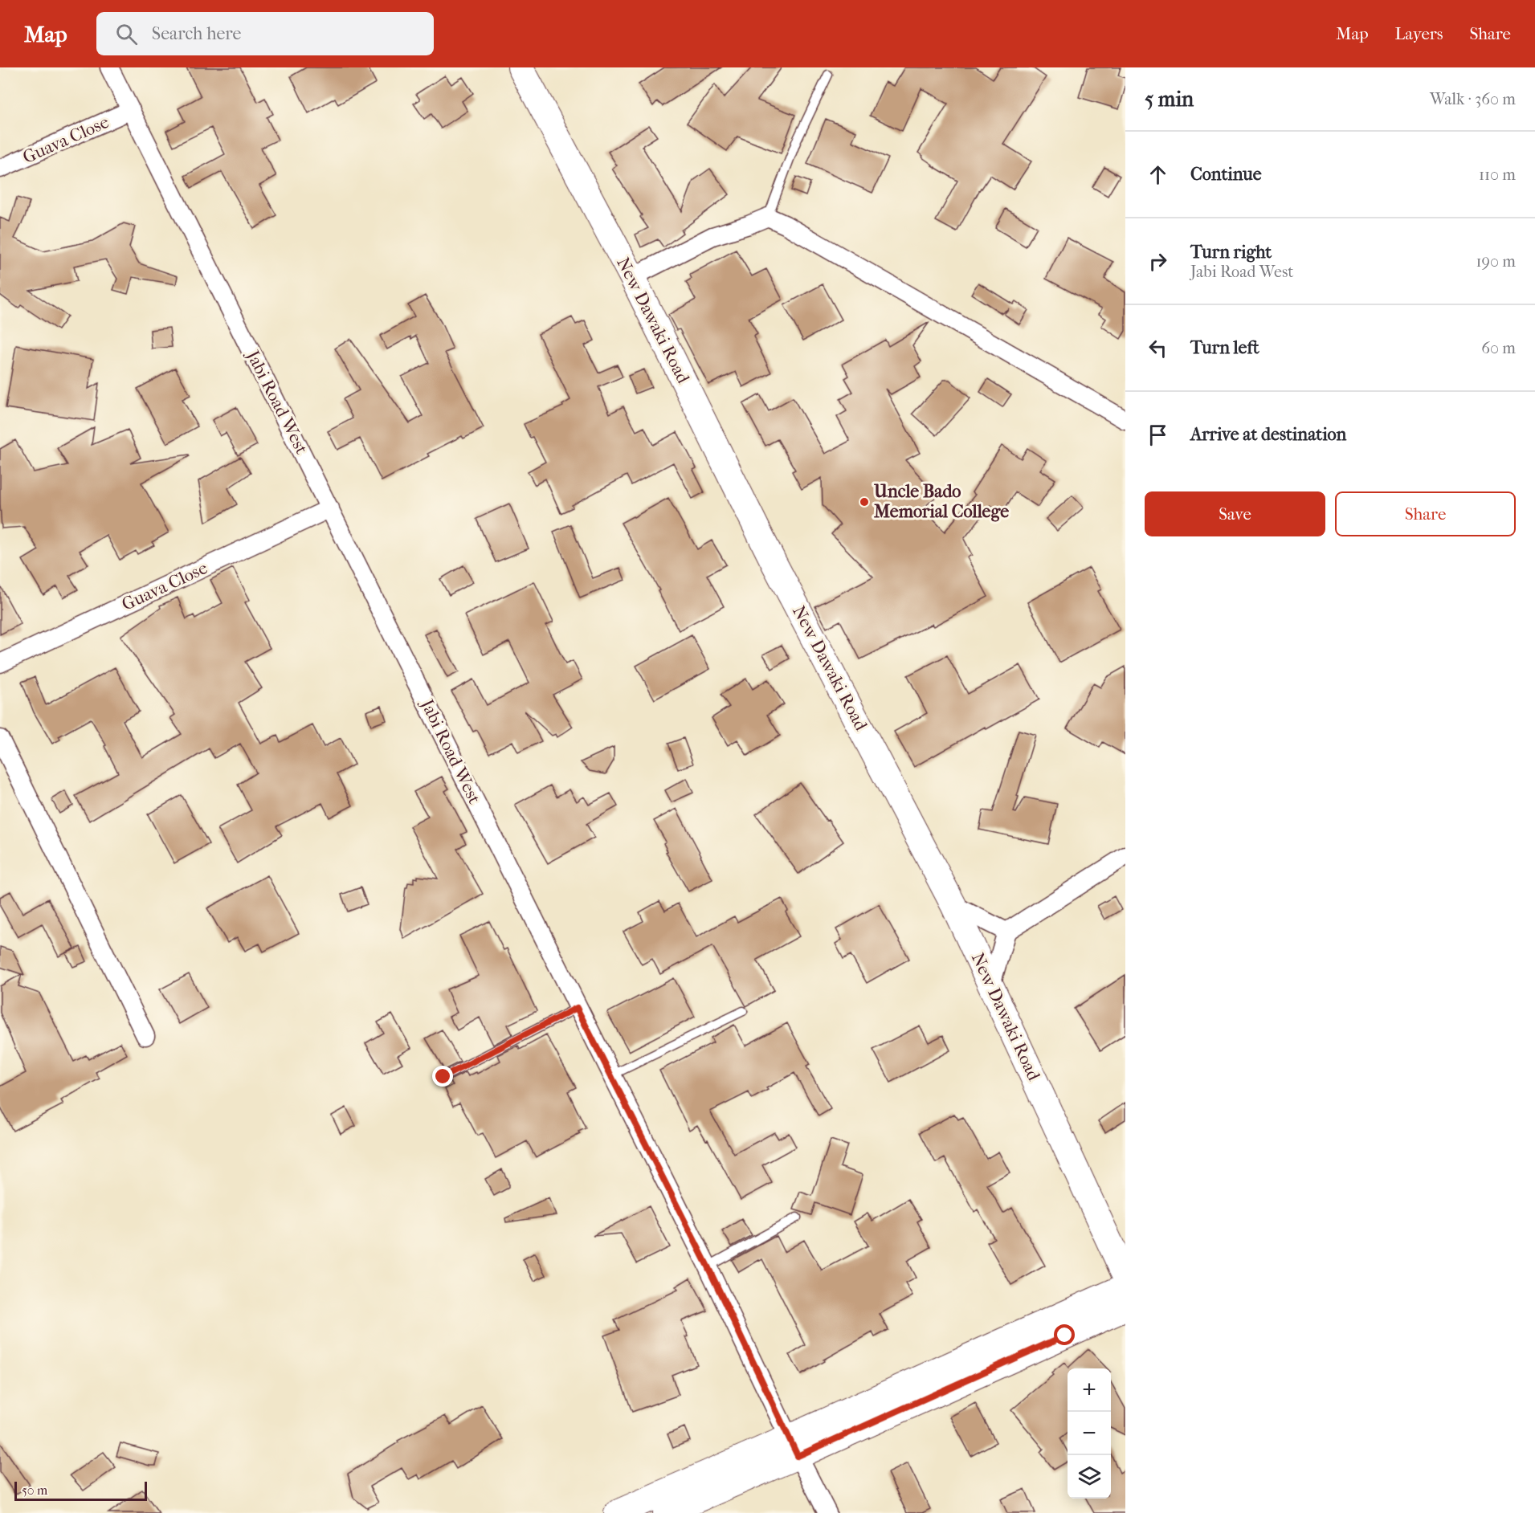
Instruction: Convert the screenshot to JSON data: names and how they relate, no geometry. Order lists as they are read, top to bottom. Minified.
{"streets":{"street":["Guava Close","New Dawaki Road","Jabi Road West"]},"crossings":[["Guava Close","Jabi Road West"]],"places":["Uncle Bado Memorial College"],"scale_bar":"50 m","page":{"header":"Map","search":"Search here","nav":["Map","Layers","Share"],"heading":["5 min","Walk · 360 m"],"list":[["Continue","110 m"],["Turn right","Jabi Road West","190 m"],["Turn left","60 m"],"Arrive at destination"],"buttons":["Save","Share"],"map_buttons":["+","−"],"scale":"50 m"}}
